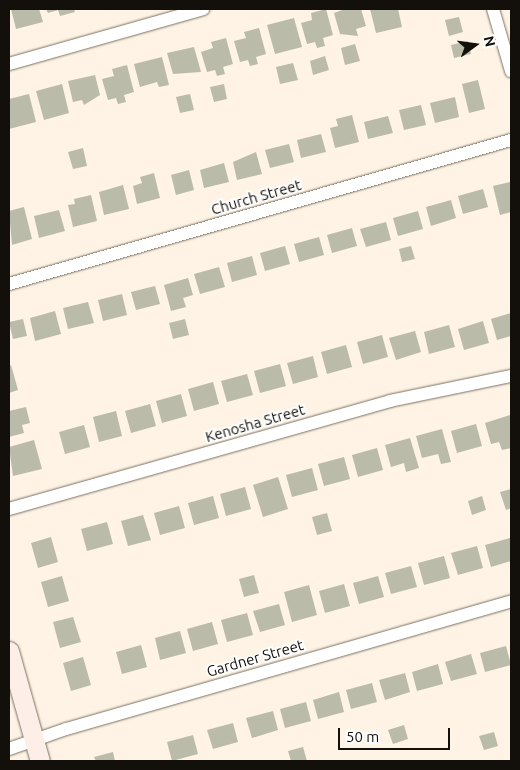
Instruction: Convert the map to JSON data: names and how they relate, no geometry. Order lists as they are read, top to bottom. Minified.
{"streets":{"street":["Church Street","Kenosha Street","Gardner Street"]},"scale_bar":"50 m","north":"right"}
